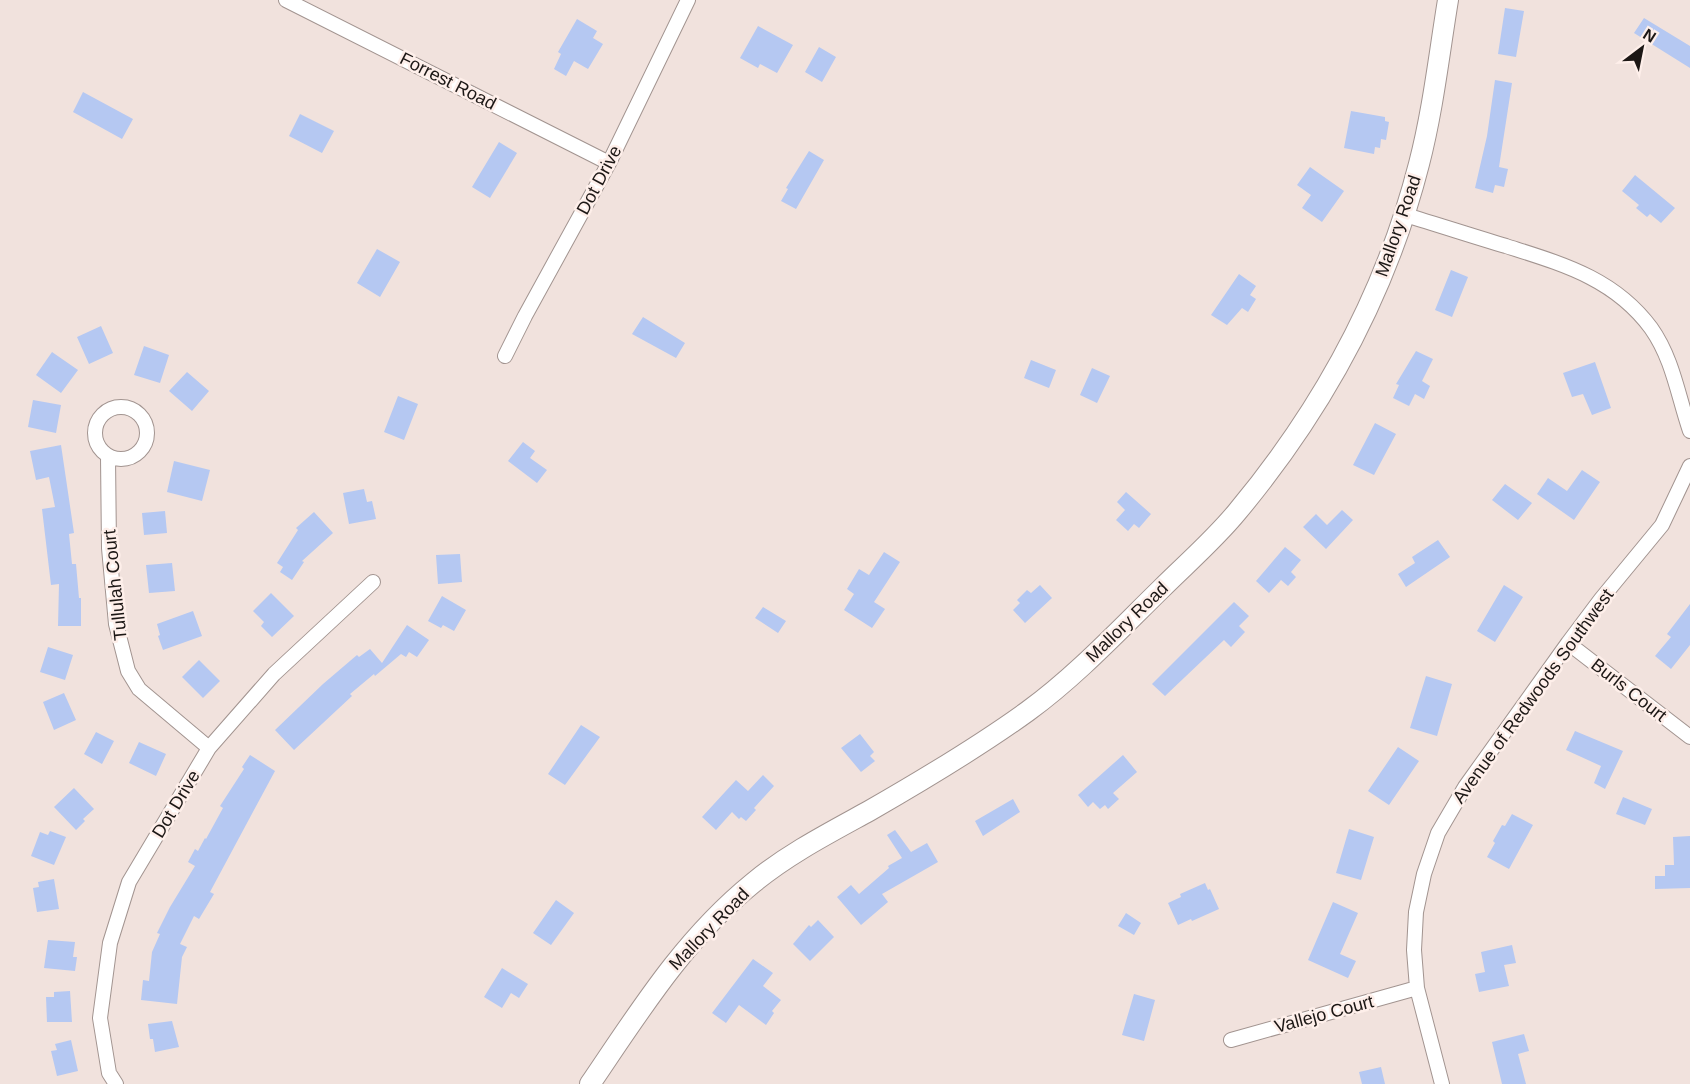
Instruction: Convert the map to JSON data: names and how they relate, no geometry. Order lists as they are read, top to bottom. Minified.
{"streets":{"street":["Forrest Road","Dot Drive","Mallory Road","Tullulah Court","Burls Court","Avenue of Redwoods Southwest","Vallejo Court"]},"crossings":[["Forrest Road","Dot Drive"],["Dot Drive","Tullulah Court"],["Burls Court","Avenue of Redwoods Southwest"],["Avenue of Redwoods Southwest","Vallejo Court"]],"north":"top right"}
